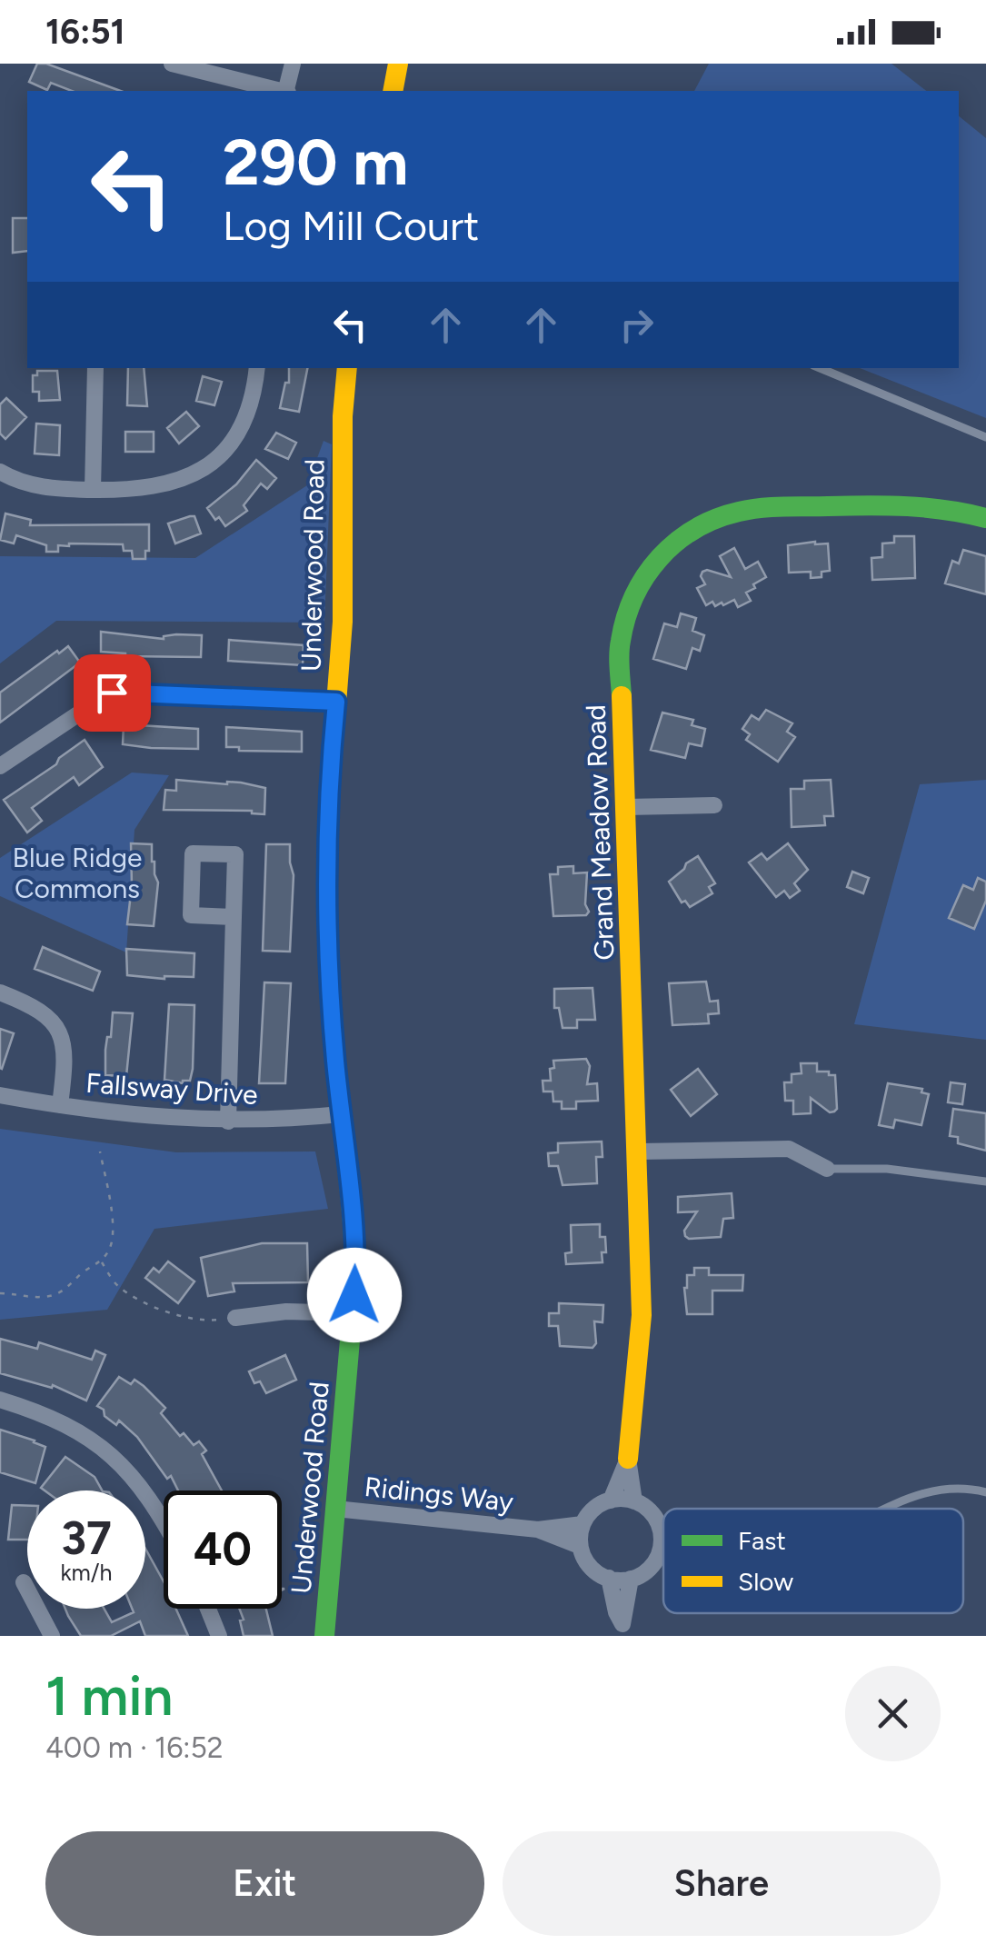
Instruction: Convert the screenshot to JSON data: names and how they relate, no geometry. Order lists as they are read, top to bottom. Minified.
{"streets":{"street":["Underwood Road","Grand Meadow Road","Fallsway Drive","Ridings Way"]},"crossings":[["Underwood Road","Fallsway Drive"],["Underwood Road","Ridings Way"],["Grand Meadow Road","Ridings Way"]],"parks":["Blue Ridge Commons"],"legend":["Fast","Slow"],"page":{"status":"16:51","turn":["290 m","Log Mill Court"],"speed":"37 km/h","limit":"40","heading":["1 min","400 m · 16:52"],"buttons":["Exit","Share"]}}
